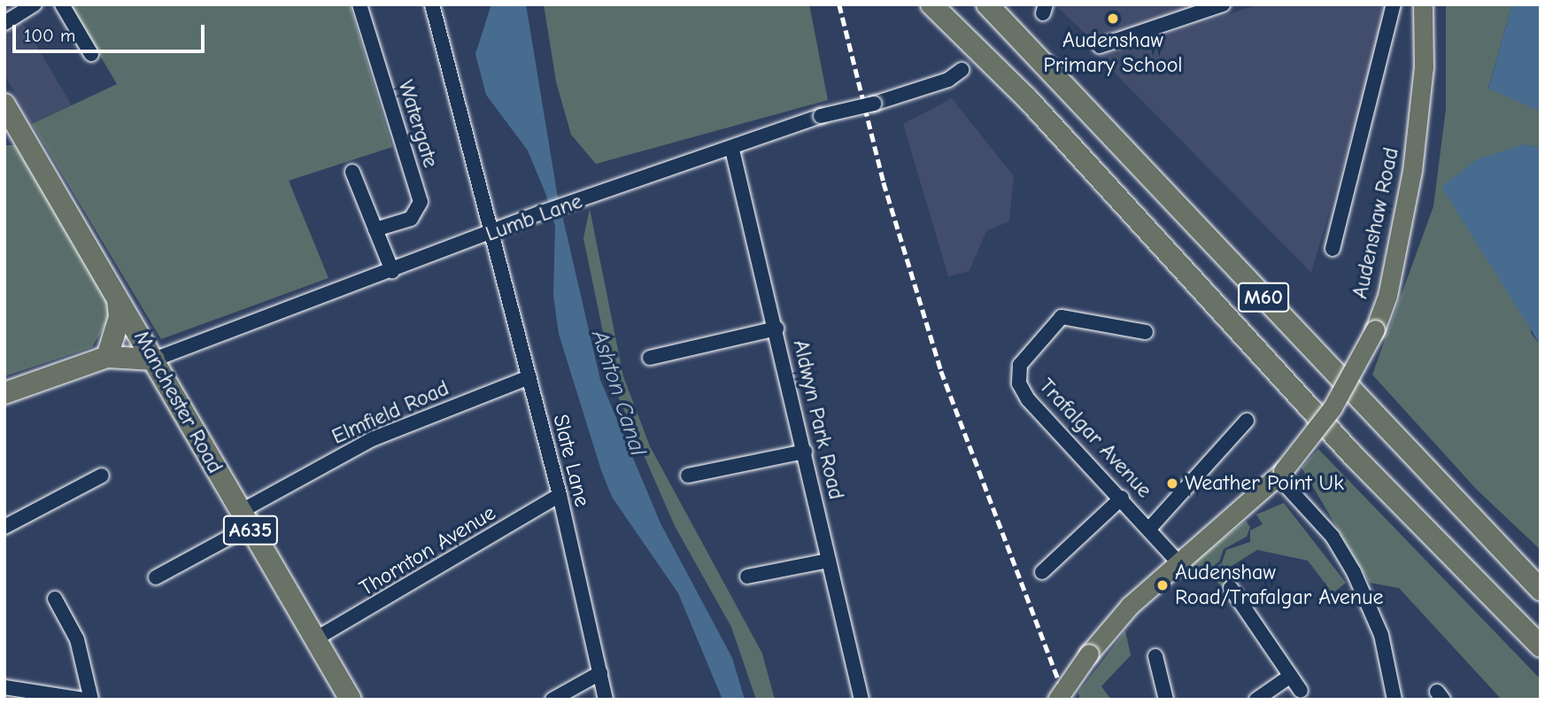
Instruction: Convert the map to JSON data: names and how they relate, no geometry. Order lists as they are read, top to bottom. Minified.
{"streets":{"highway":["Lumb Lane","M60","Manchester Road","A635"],"main road":["Audenshaw Road"],"street":["Watergate","Elmfield Road","Aldwyn Park Road","Trafalgar Avenue","Slate Lane","Thornton Avenue"]},"crossings":[["Lumb Lane","Manchester Road"],["Lumb Lane","Aldwyn Park Road"],["Lumb Lane","Slate Lane"],["Audenshaw Road","Trafalgar Avenue"],["Manchester Road","Elmfield Road"],["Manchester Road","Thornton Avenue"],["Elmfield Road","Slate Lane"],["Slate Lane","Thornton Avenue"]],"water":["Ashton Canal"],"places":["Audenshaw Primary School","Weather Point Uk","Audenshaw Road/Trafalgar Avenue"],"scale_bar":"100 m"}
